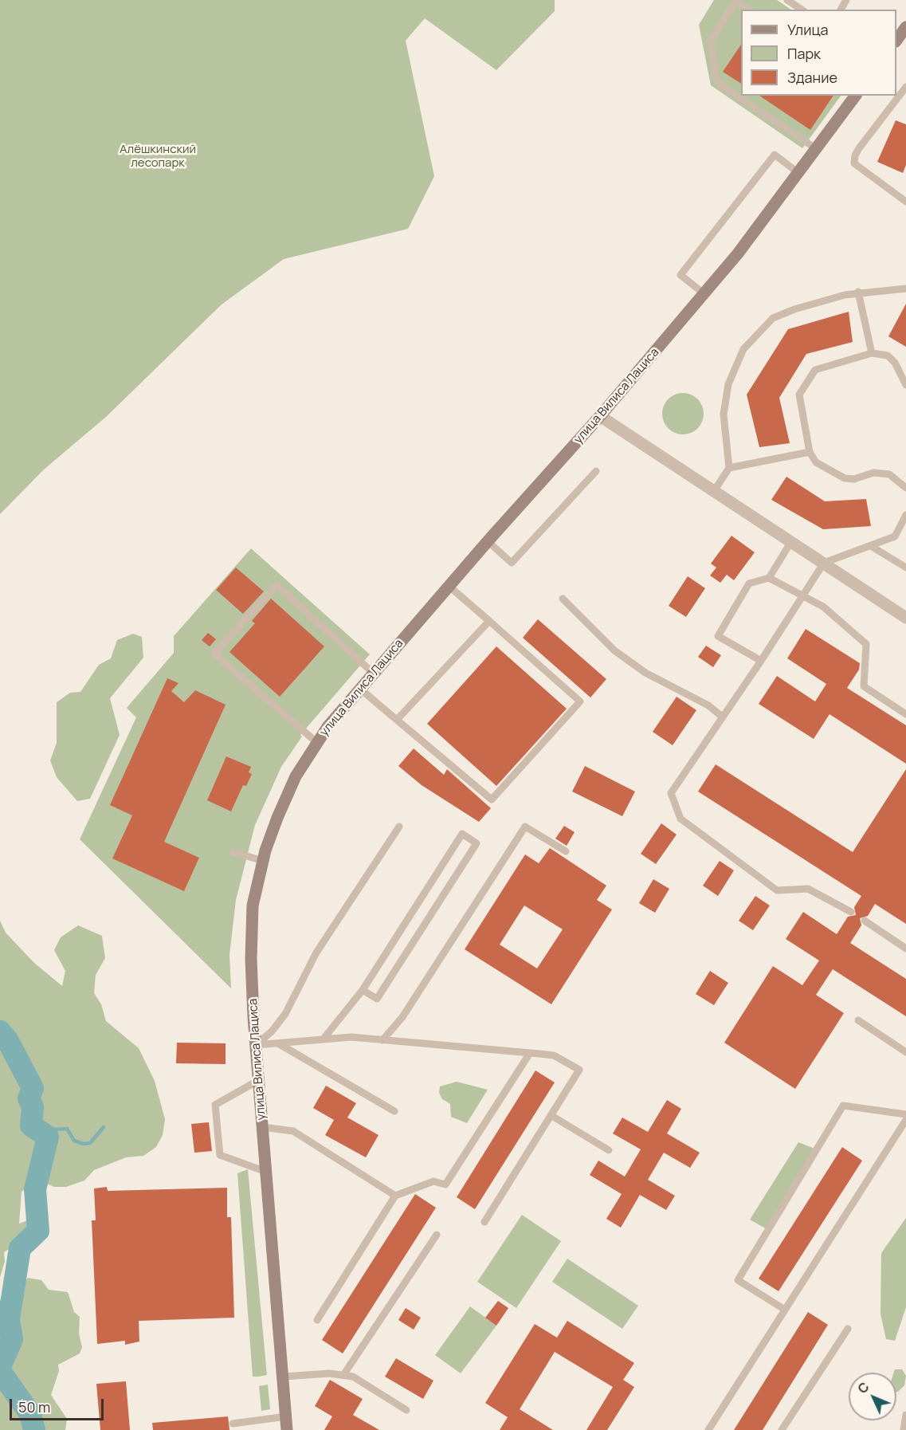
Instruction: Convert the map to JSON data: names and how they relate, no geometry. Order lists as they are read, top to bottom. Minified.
{"streets":{"street":["улица Вилиса Лациса"]},"parks":["Алёшкинский лесопарк"],"legend":["Улица","Парк","Здание"],"scale_bar":"50 m","north":"top left"}
